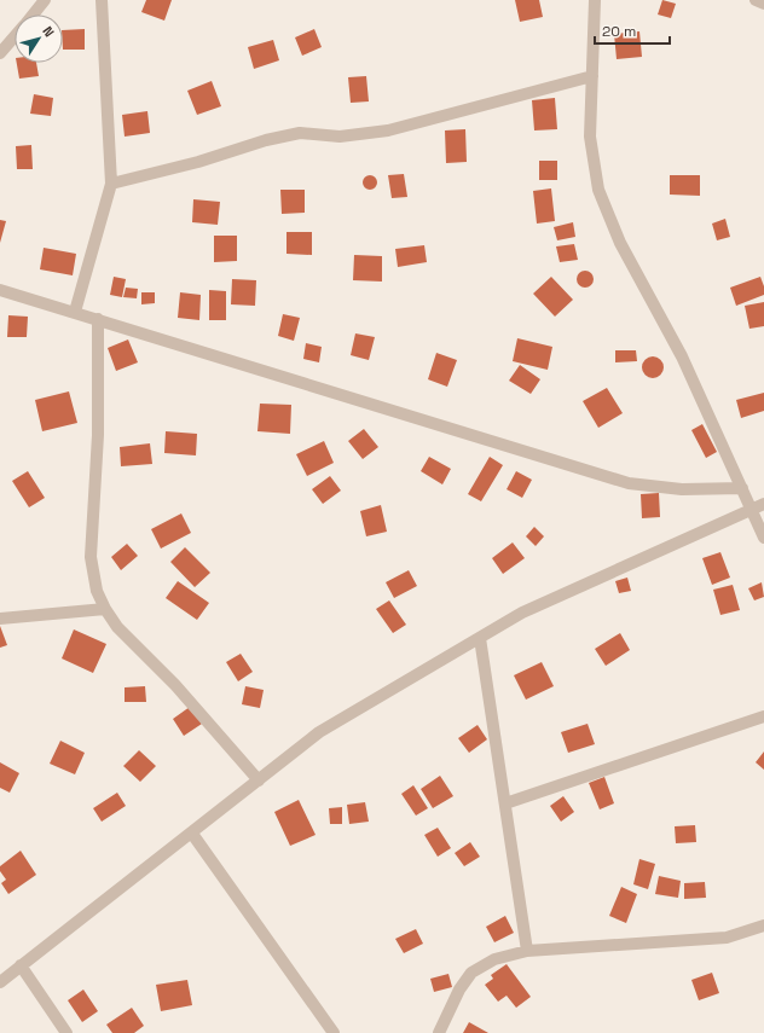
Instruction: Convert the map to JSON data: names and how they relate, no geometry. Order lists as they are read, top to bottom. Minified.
{"scale_bar":"20 m","north":"top right"}
